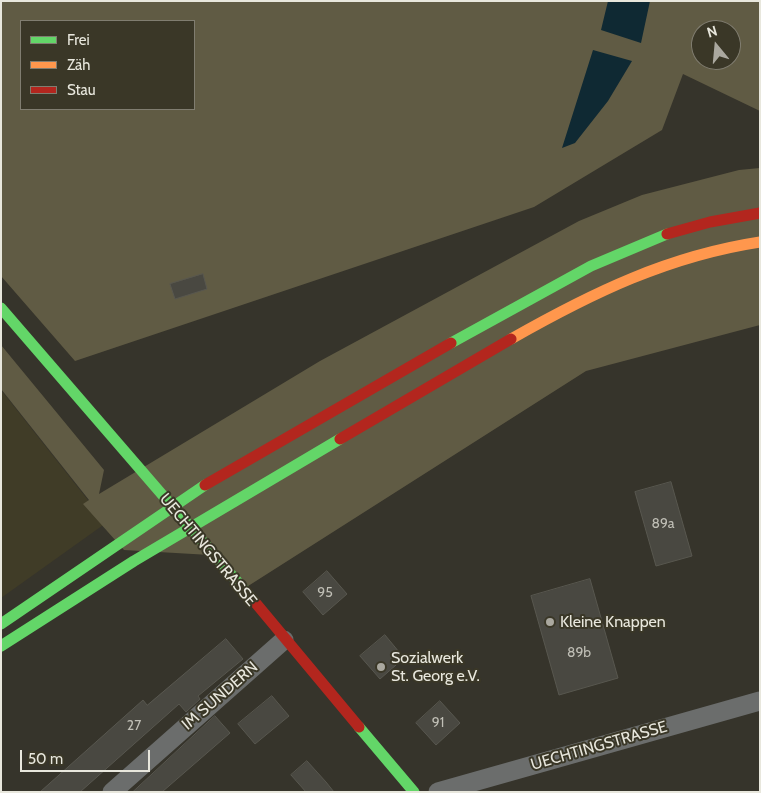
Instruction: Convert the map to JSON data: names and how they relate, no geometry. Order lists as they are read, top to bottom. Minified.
{"streets":{"main road":["UECHTINGSTRASSE"],"street":["IM SUNDERN"]},"crossings":[["UECHTINGSTRASSE","IM SUNDERN"]],"places":["Kleine Knappen","Sozialwerk St. Georg e.V."],"house_numbers":["89a","95","89b","91","27"],"legend":["Frei","Zäh","Stau"],"scale_bar":"50 m","north":"top"}
